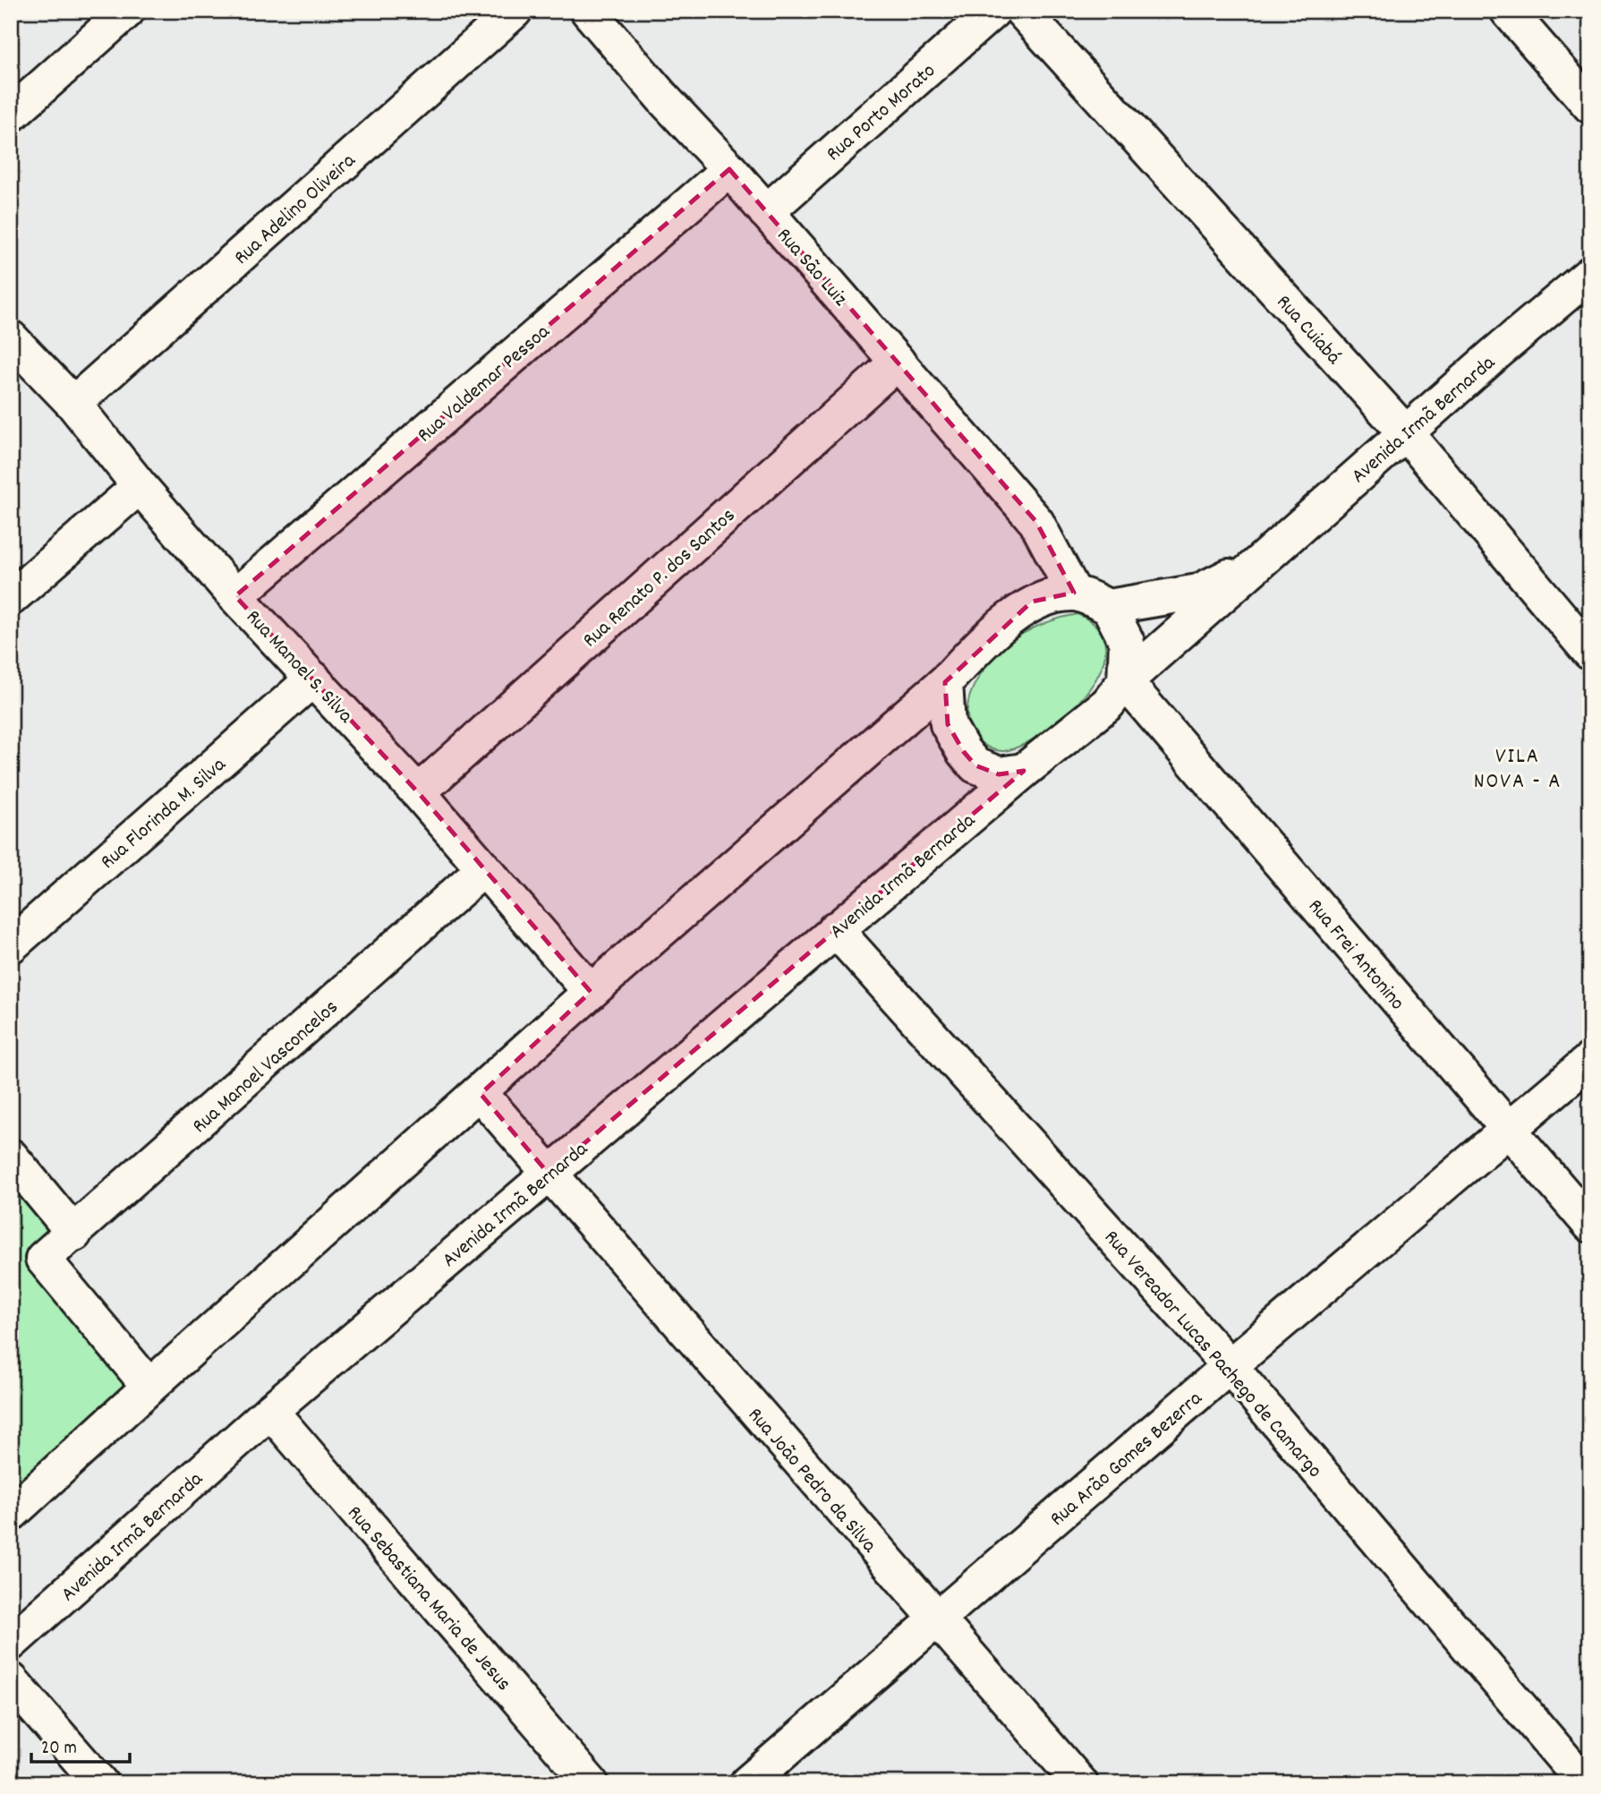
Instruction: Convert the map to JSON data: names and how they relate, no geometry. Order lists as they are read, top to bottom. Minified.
{"streets":{"street":["Rua Porto Morato","Rua Adelino Oliveira","Rua São Luiz","Rua Cuiabá","Rua Valdemar Pessoa","Avenida Irmã Bernarda","Rua Renato P. dos Santos","Rua Manoel S. Silva","Rua Florinda M. Silva","Rua Frei Antonino","Rua Manoel Vasconcelos","Rua Vereador Lucas Pachego de Camargo","Rua Arão Gomes Bezerra","Rua João Pedro da Silva","Rua Sebastiana Maria de Jesus"]},"crossings":[["Rua Porto Morato","Rua São Luiz"],["Rua Adelino Oliveira","Rua Manoel S. Silva"],["Rua São Luiz","Rua Valdemar Pessoa"],["Rua São Luiz","Avenida Irmã Bernarda"],["Rua São Luiz","Rua Renato P. dos Santos"],["Rua São Luiz","Rua Frei Antonino"],["Rua Cuiabá","Avenida Irmã Bernarda"],["Rua Valdemar Pessoa","Rua Manoel S. Silva"],["Avenida Irmã Bernarda","Rua Frei Antonino"],["Avenida Irmã Bernarda","Rua Vereador Lucas Pachego de Camargo"],["Avenida Irmã Bernarda","Rua João Pedro da Silva"],["Avenida Irmã Bernarda","Rua Sebastiana Maria de Jesus"],["Rua Renato P. dos Santos","Rua Manoel S. Silva"],["Rua Manoel S. Silva","Rua Florinda M. Silva"],["Rua Manoel S. Silva","Rua Manoel Vasconcelos"],["Rua Frei Antonino","Rua Arão Gomes Bezerra"],["Rua Vereador Lucas Pachego de Camargo","Rua Arão Gomes Bezerra"],["Rua Arão Gomes Bezerra","Rua João Pedro da Silva"]],"districts":["VILA NOVA - A"],"scale_bar":"20 m"}
